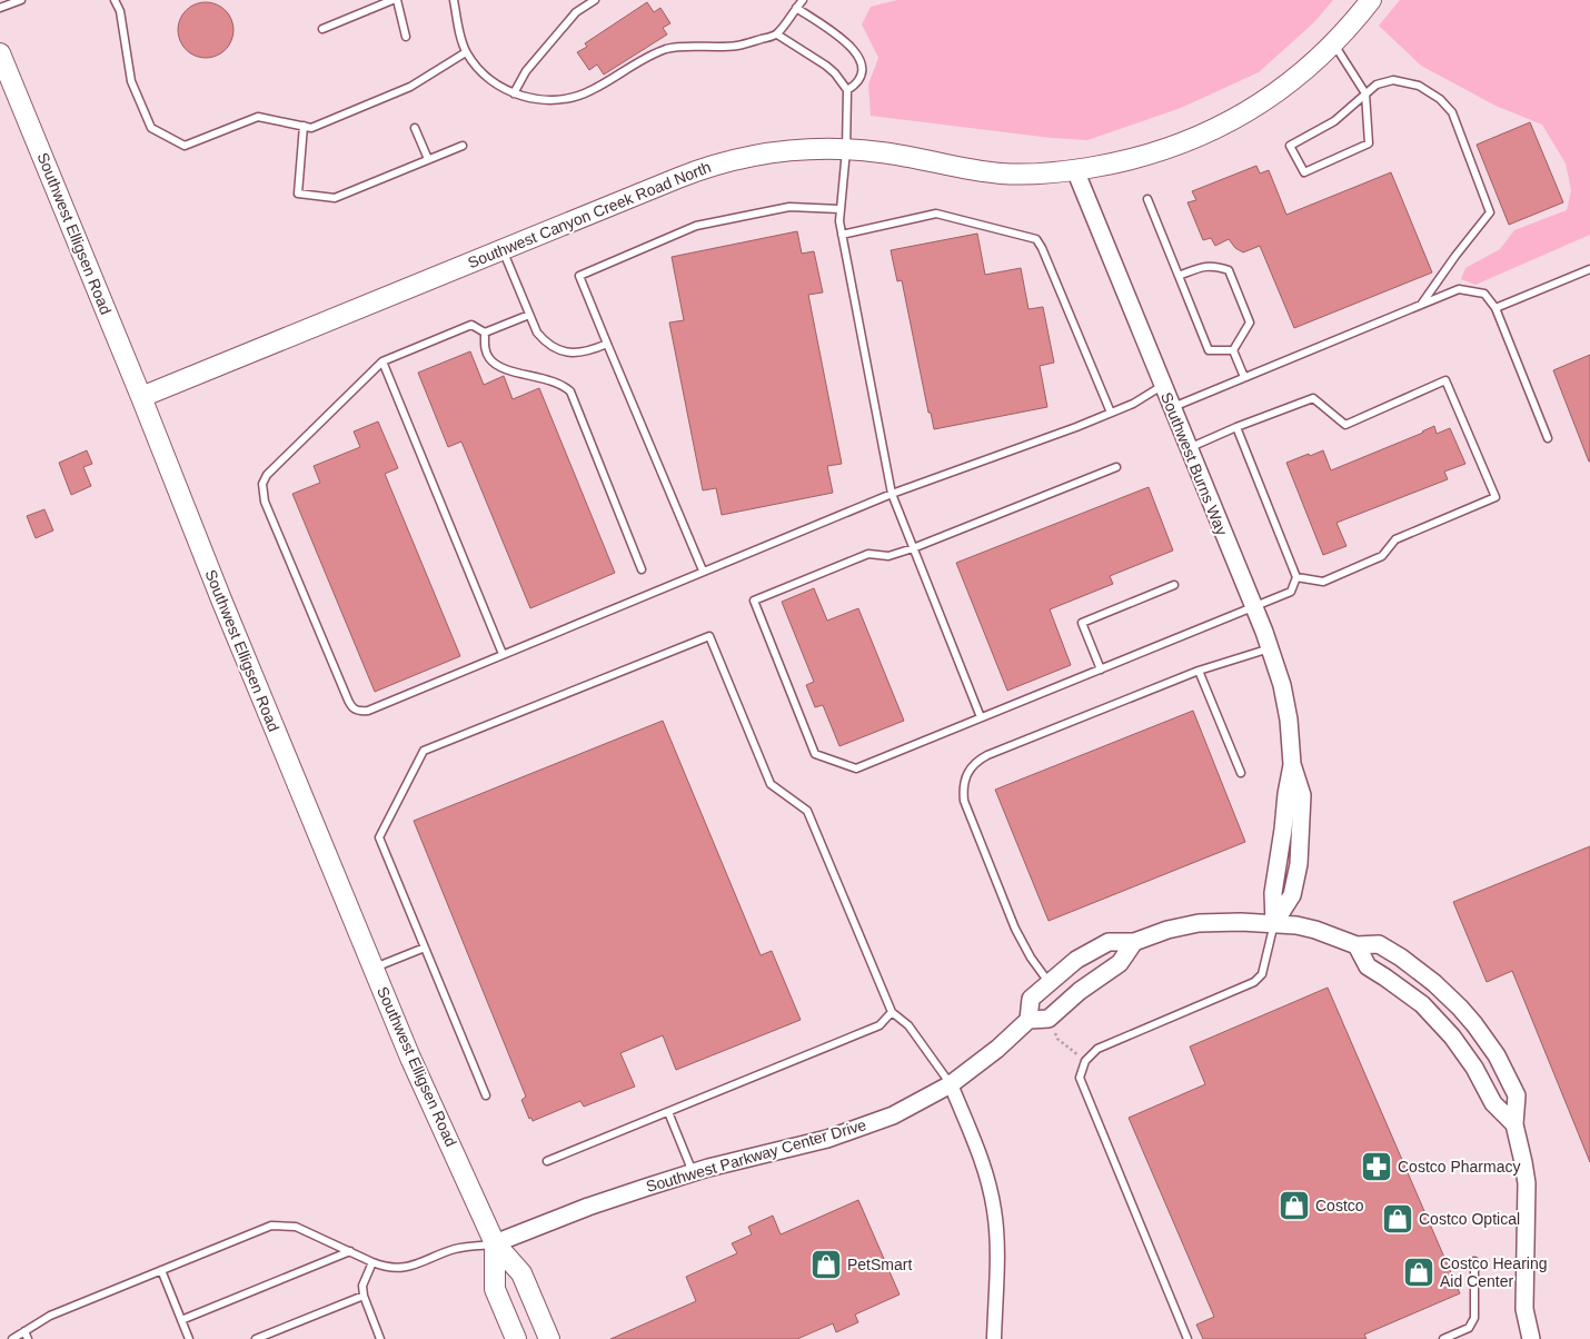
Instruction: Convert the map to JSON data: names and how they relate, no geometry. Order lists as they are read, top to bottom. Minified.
{"streets":{"main road":["Southwest Canyon Creek Road North","Southwest Elligsen Road"],"street":["Southwest Burns Way","Southwest Parkway Center Drive"]},"crossings":[["Southwest Canyon Creek Road North","Southwest Elligsen Road"],["Southwest Canyon Creek Road North","Southwest Burns Way"],["Southwest Elligsen Road","Southwest Parkway Center Drive"]],"places":{"pharmacy":["Costco Pharmacy"],"shop":["Costco","Costco Optical","PetSmart","Costco Hearing Aid Center"]}}
